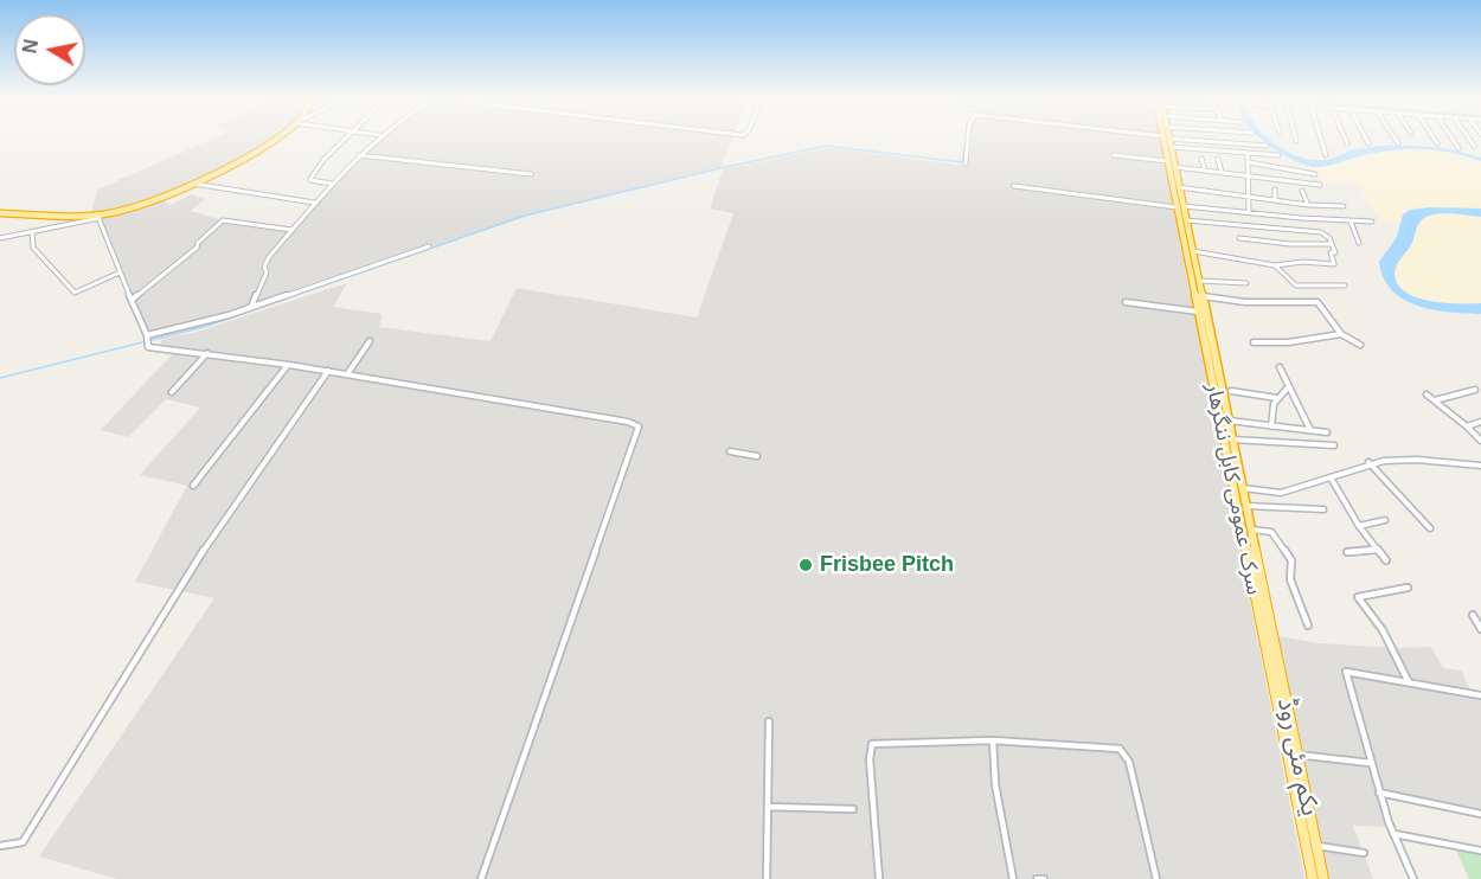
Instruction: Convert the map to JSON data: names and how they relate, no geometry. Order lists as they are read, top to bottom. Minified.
{"streets":{"highway":["سرک عمومی کابل ننگرهار","یکم مئی روڈ"]},"crossings":[["سرک عمومی کابل ننگرهار","یکم مئی روڈ"]],"places":["Frisbee Pitch"],"north":"left"}
